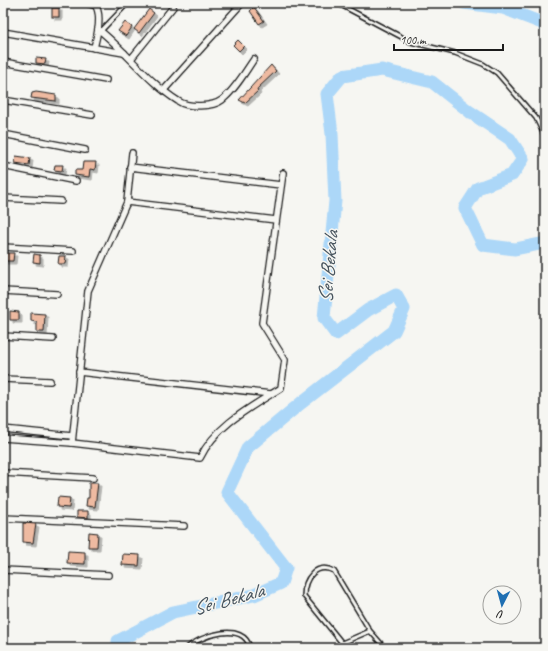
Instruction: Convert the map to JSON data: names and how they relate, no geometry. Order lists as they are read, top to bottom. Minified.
{"water":["Sei Bekala"],"scale_bar":"100 m","north":"bottom"}
